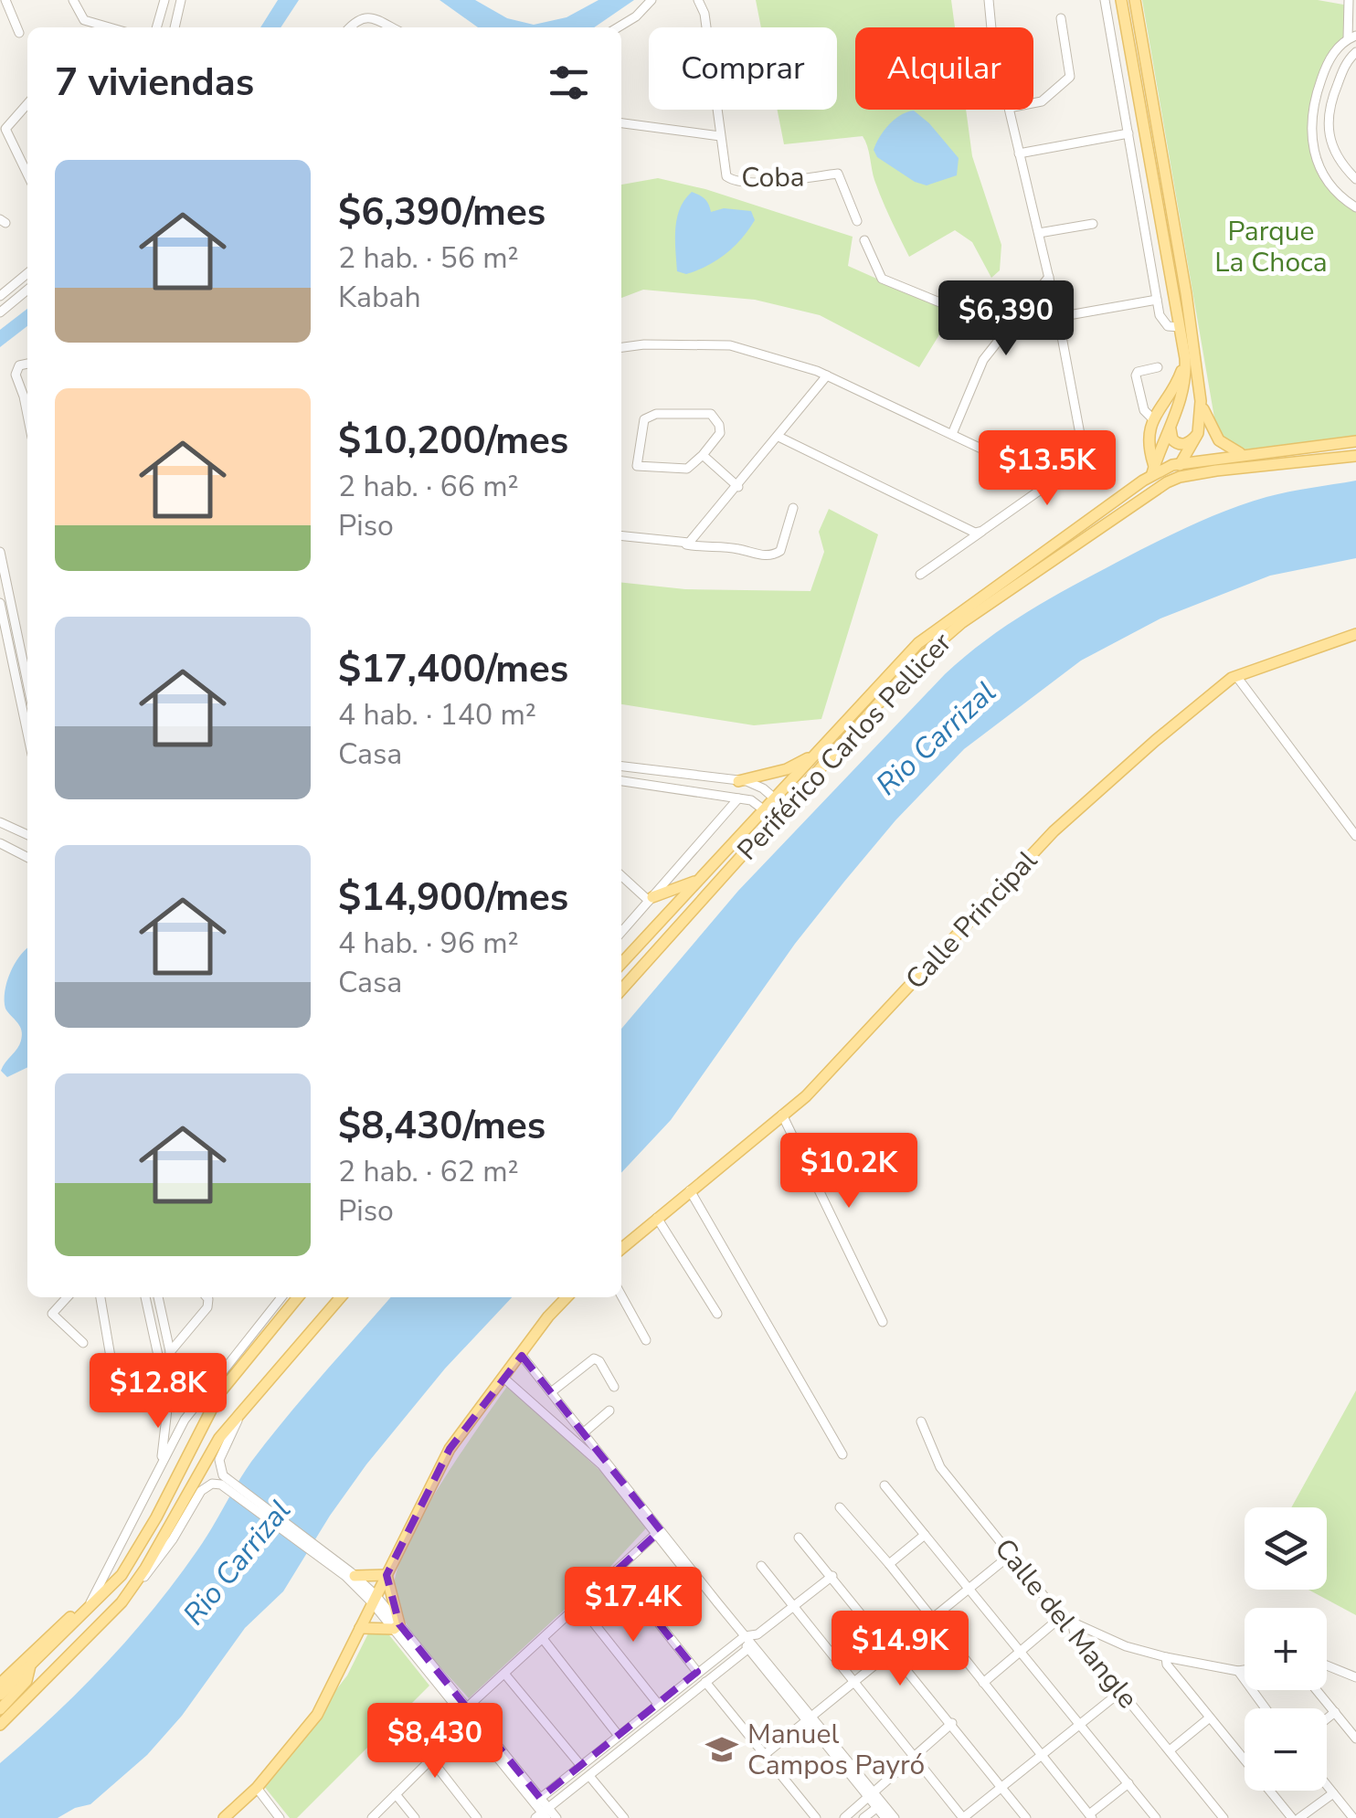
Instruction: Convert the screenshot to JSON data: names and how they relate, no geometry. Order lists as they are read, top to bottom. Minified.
{"streets":{"main road":["Periférico Carlos Pellicer","Calle Principal"],"street":["Coba","Calle del Mangle"]},"water":["Rio Carrizal"],"parks":["Parque La Choca"],"places":{"school or university":["Manuel Campos Payró"]},"page":{"chip":["Comprar","Alquilar"],"heading":"7 viviendas","list":[{"name":"$6,390/mes","note":"2 hab. · 56 m² · Kabah"},{"name":"$10,200/mes","note":"2 hab. · 66 m² · Piso"},{"name":"$17,400/mes","note":"4 hab. · 140 m² · Casa"},{"name":"$14,900/mes","note":"4 hab. · 96 m² · Casa"},{"name":"$8,430/mes","note":"2 hab. · 62 m² · Piso"}],"price":["$6,390","$13.5K","$10.2K","$12.8K","$17.4K","$14.9K","$8,430"],"map_buttons":["+","−"]}}
